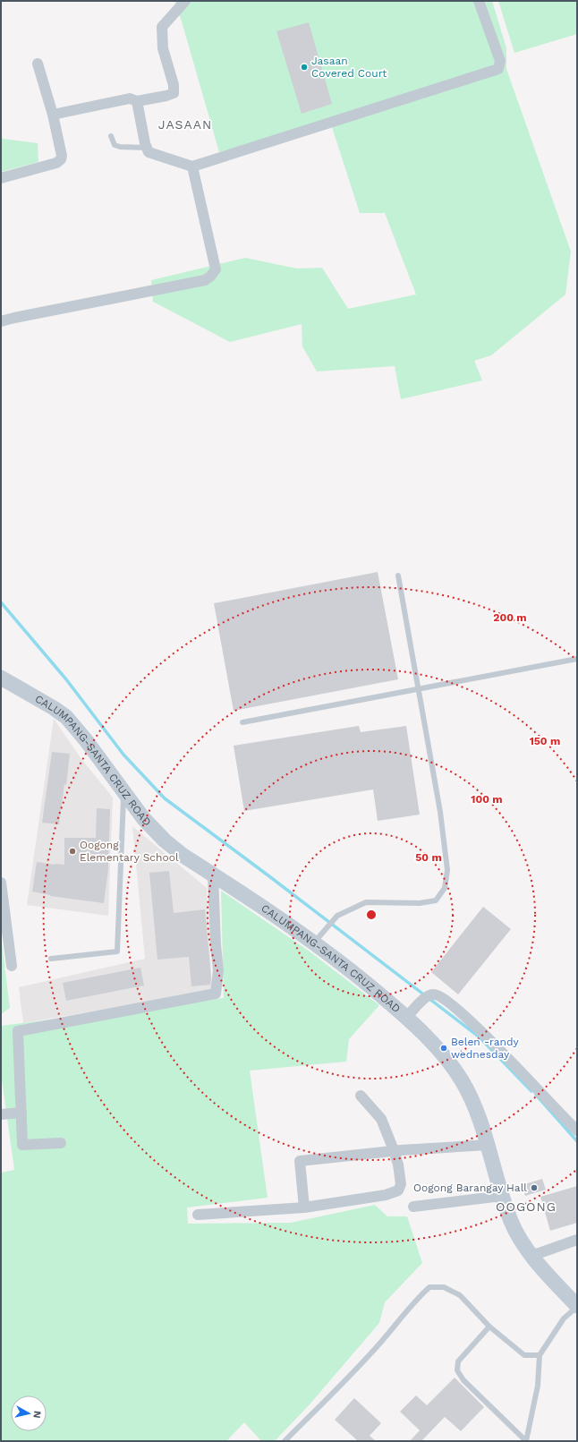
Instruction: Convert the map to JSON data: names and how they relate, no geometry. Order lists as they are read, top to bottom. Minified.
{"streets":{"main road":["CALUMPANG-SANTA CRUZ ROAD"]},"districts":["JASAAN","OOGONG"],"places":["Jasaan Covered Court","Oogong Elementary School","Belen -randy wednesday","Oogong Barangay Hall"],"north":"right","rings":["200 m","150 m","100 m","50 m"]}
